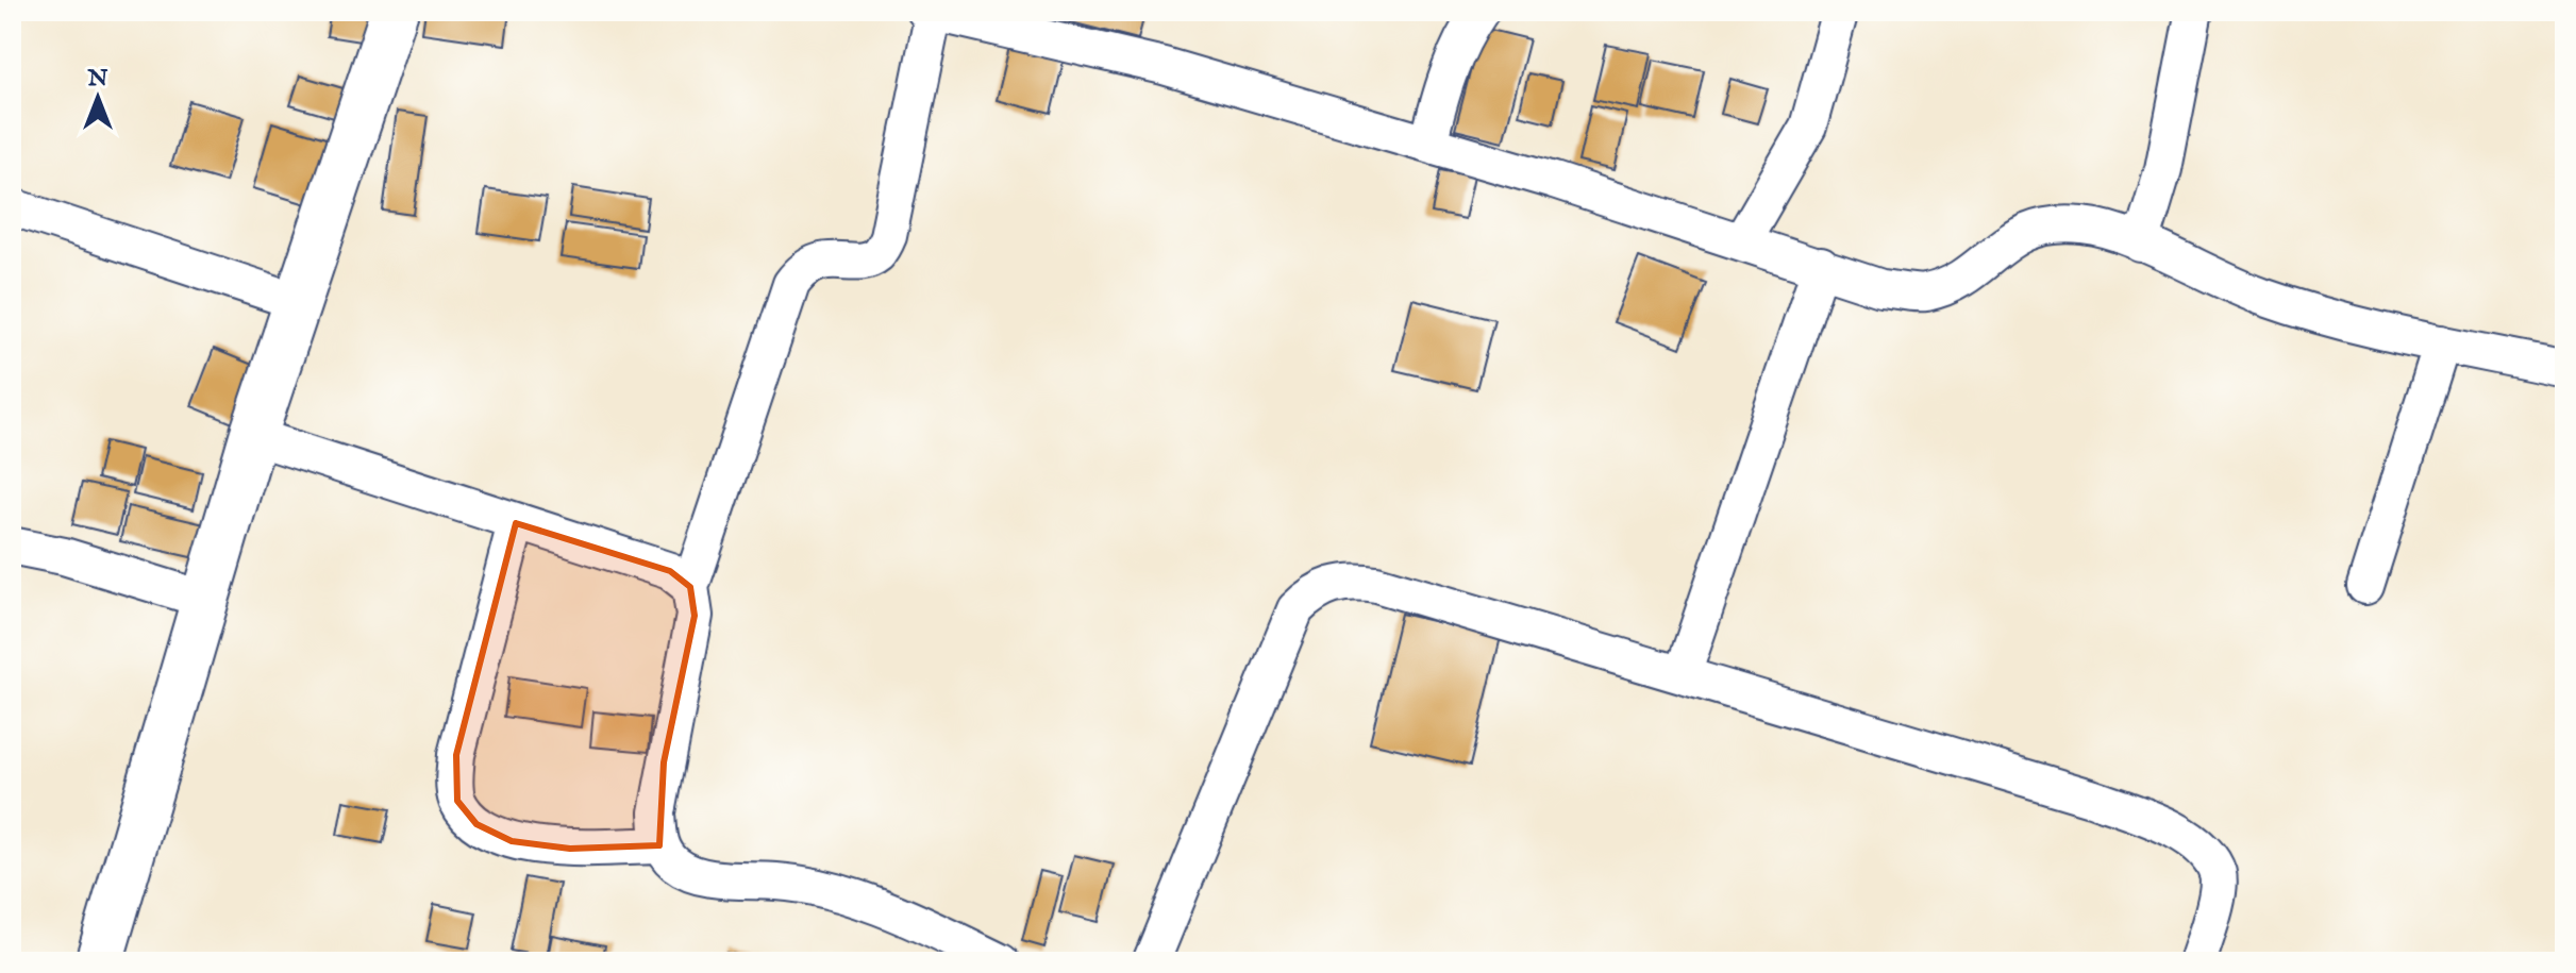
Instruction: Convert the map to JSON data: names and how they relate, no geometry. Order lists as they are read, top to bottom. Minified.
{"north":"top"}
